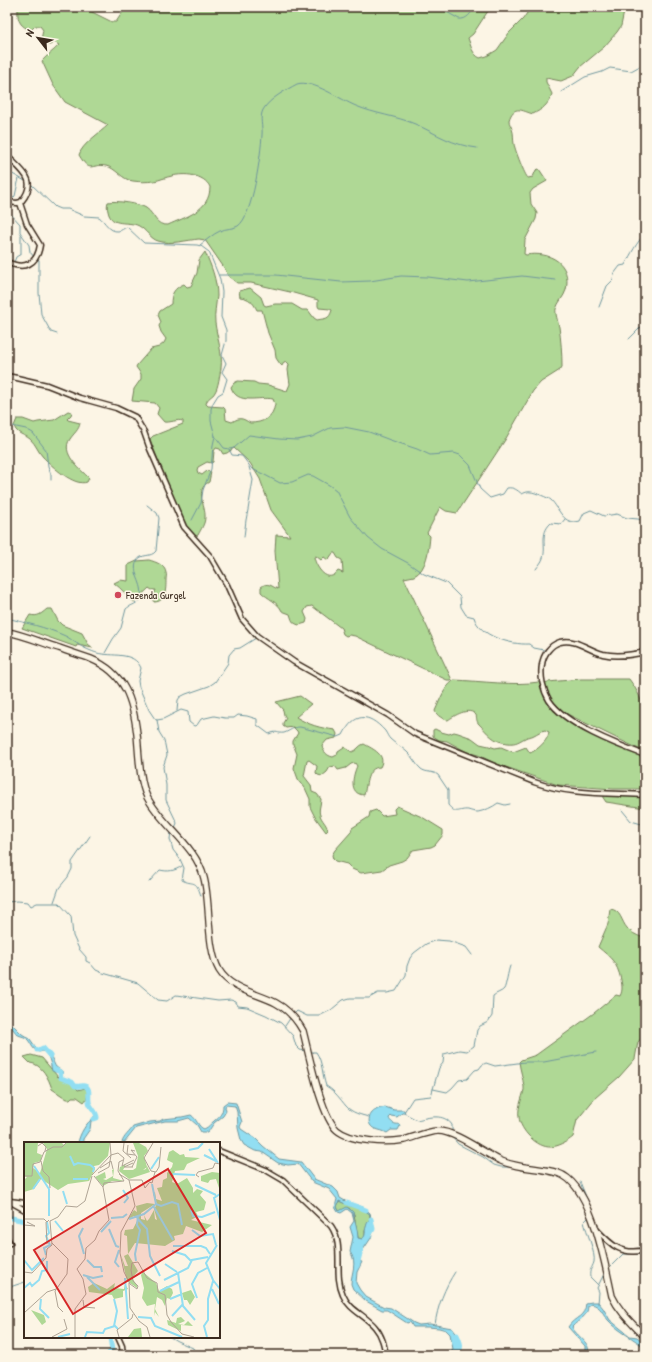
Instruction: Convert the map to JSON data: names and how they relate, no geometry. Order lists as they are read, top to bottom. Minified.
{"places":["Fazenda Gurgel"],"north":"top left"}
